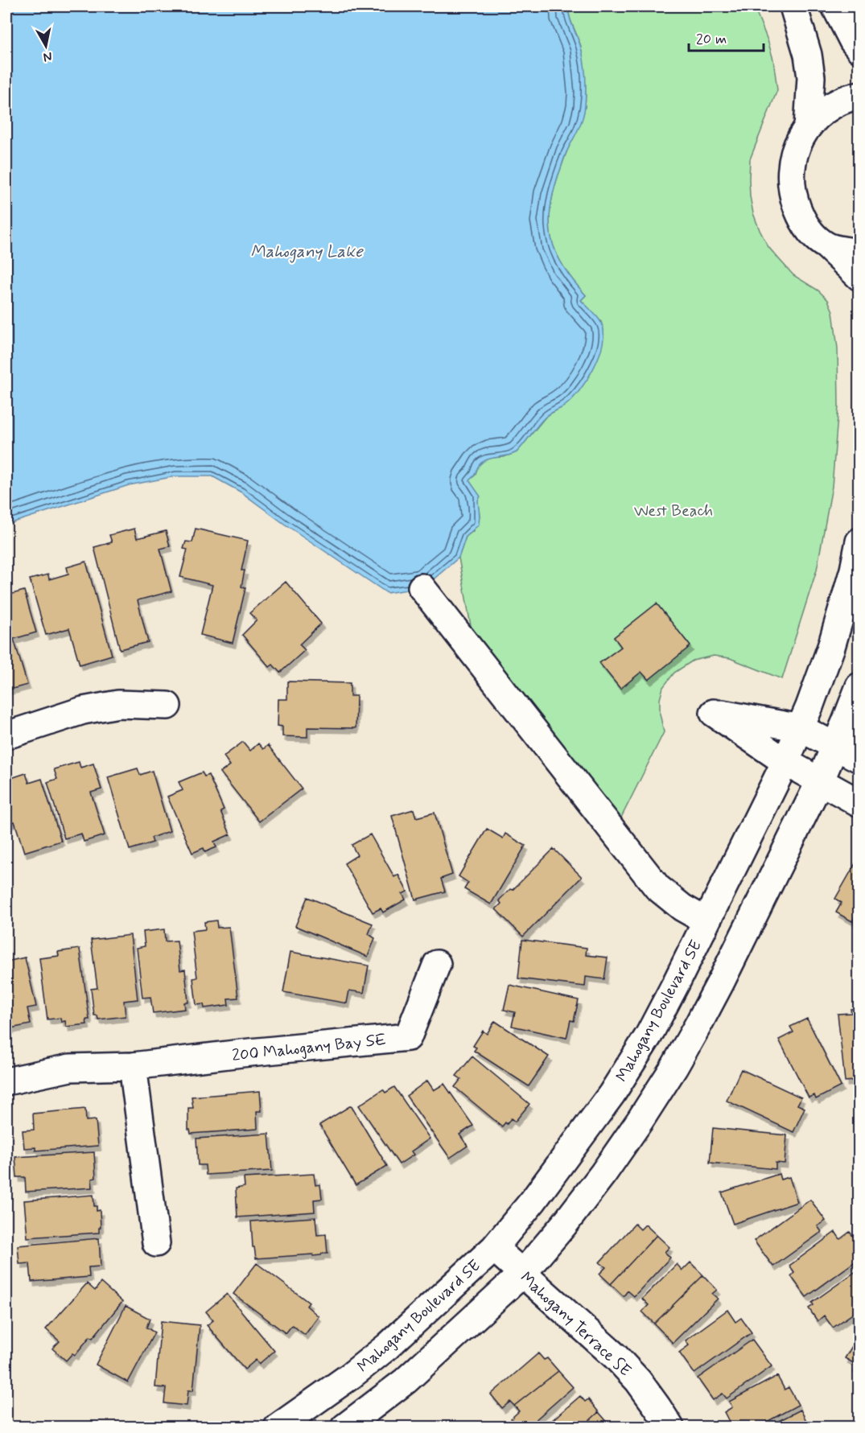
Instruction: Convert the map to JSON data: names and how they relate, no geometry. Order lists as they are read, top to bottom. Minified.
{"streets":{"street":["Mahogany Boulevard SE","200 Mahogany Bay SE","Mahogany Terrace SE"]},"crossings":[["Mahogany Boulevard SE","Mahogany Terrace SE"]],"water":["Mahogany Lake"],"parks":["West Beach"],"scale_bar":"20 m","north":"bottom"}
